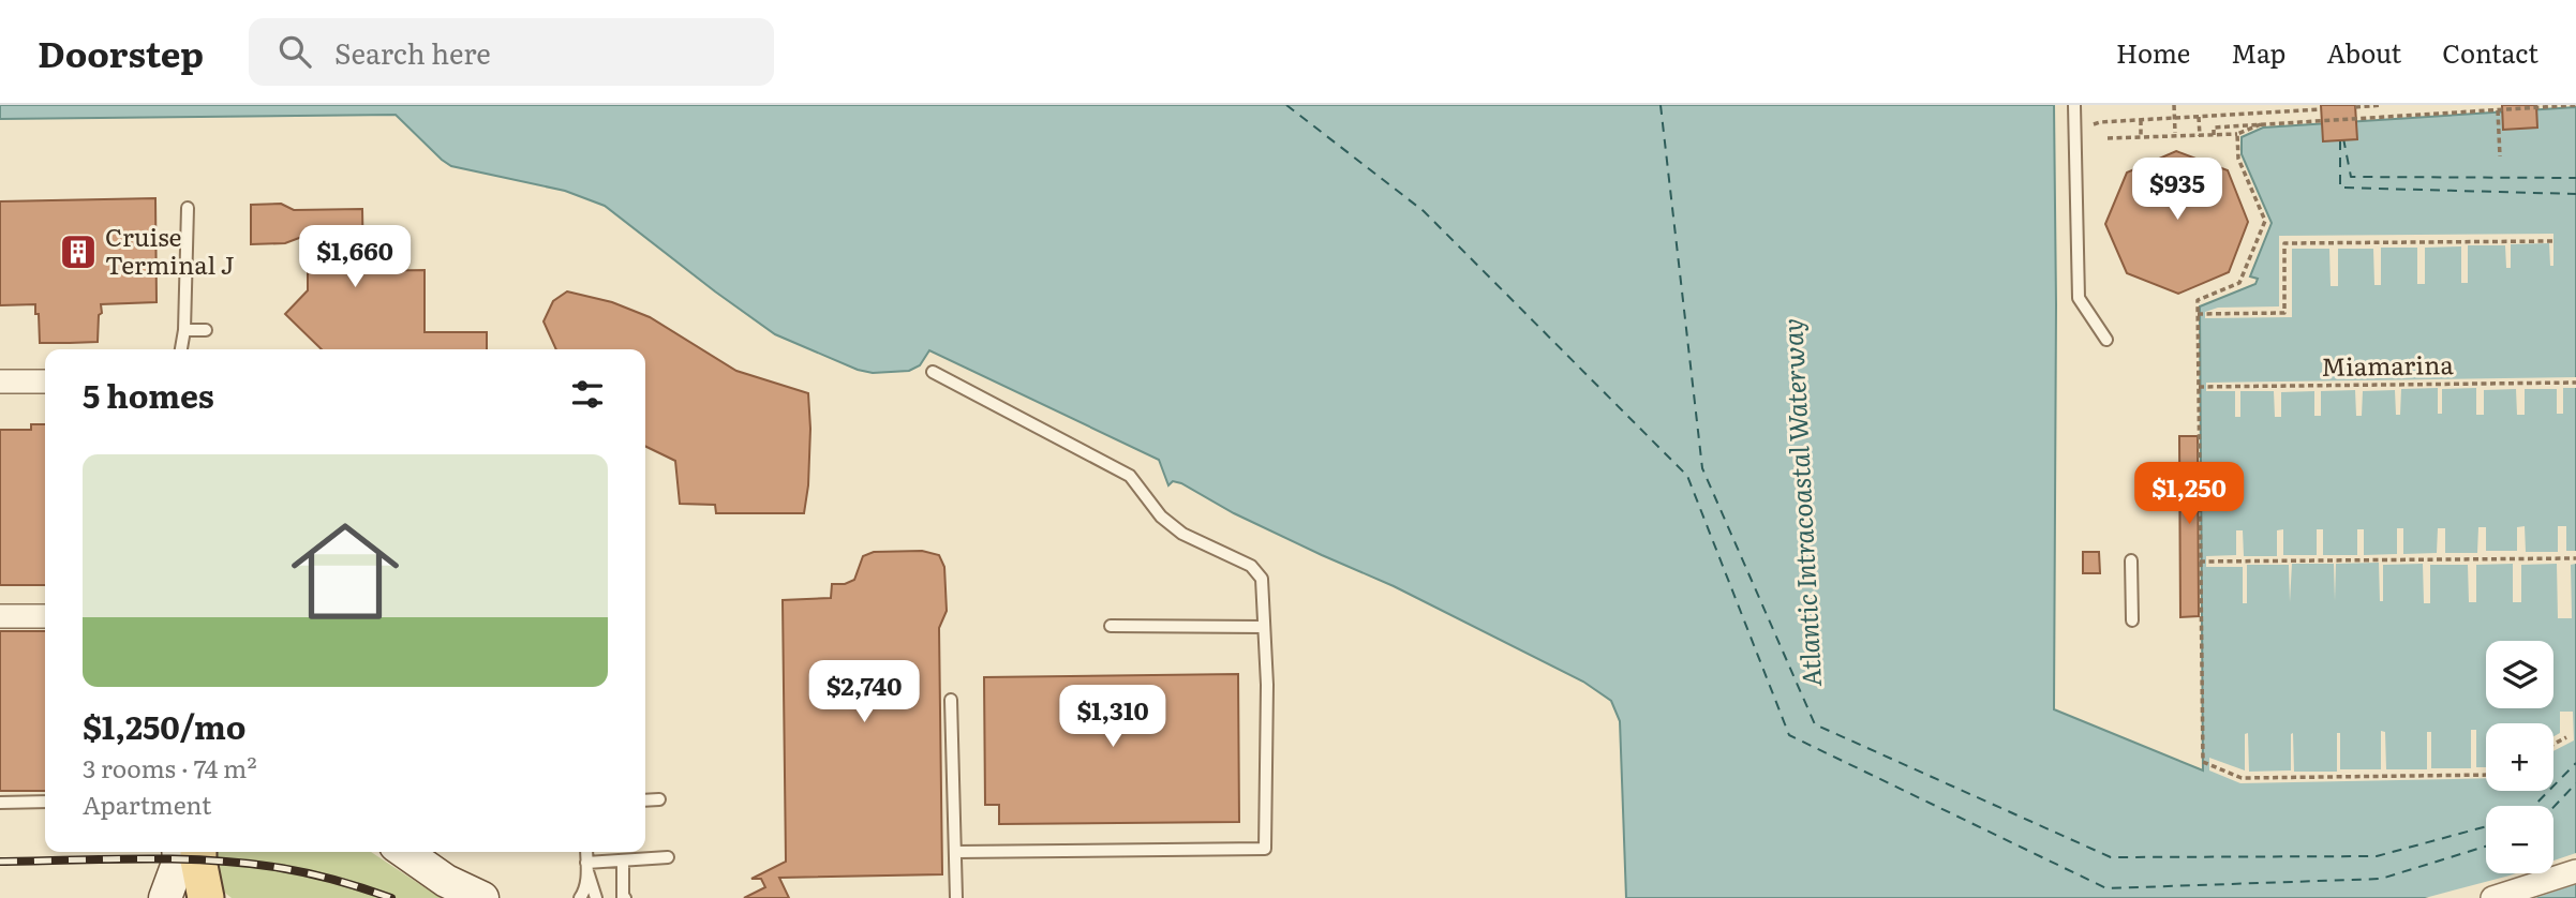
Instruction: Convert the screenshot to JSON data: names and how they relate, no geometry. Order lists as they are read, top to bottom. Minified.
{"streets":{"path":["Miamarina"]},"water":["Atlantic Intracoastal Waterway"],"places":{"building":["Cruise Terminal J"]},"page":{"header":"Doorstep","search":"Search here","nav":["Home","Map","About","Contact"],"price":["$935","$1,660","$1,250","$2,740","$1,310"],"heading":"5 homes","list":[{"name":"$1,250/mo","note":"3 rooms · 74 m² · Apartment"}],"map_buttons":["+","−"]}}
